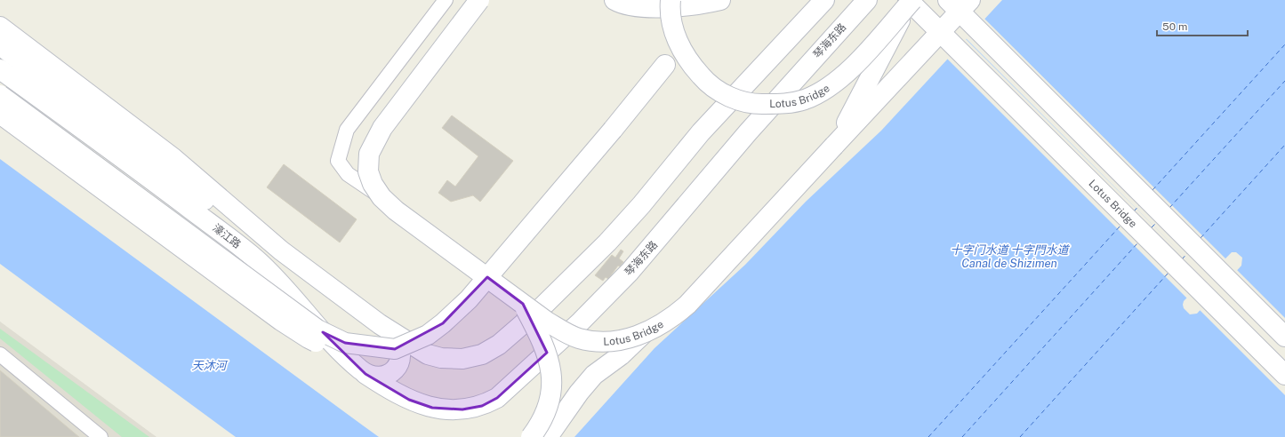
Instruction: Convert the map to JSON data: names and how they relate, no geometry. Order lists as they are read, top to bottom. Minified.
{"streets":{"main road":["琴海东路","Lotus Bridge","濠江路"]},"crossings":[["琴海东路","濠江路"]],"water":["十字门水道 十字門水道 Canal de Shizimen","天沐河"],"scale_bar":"50 m"}
